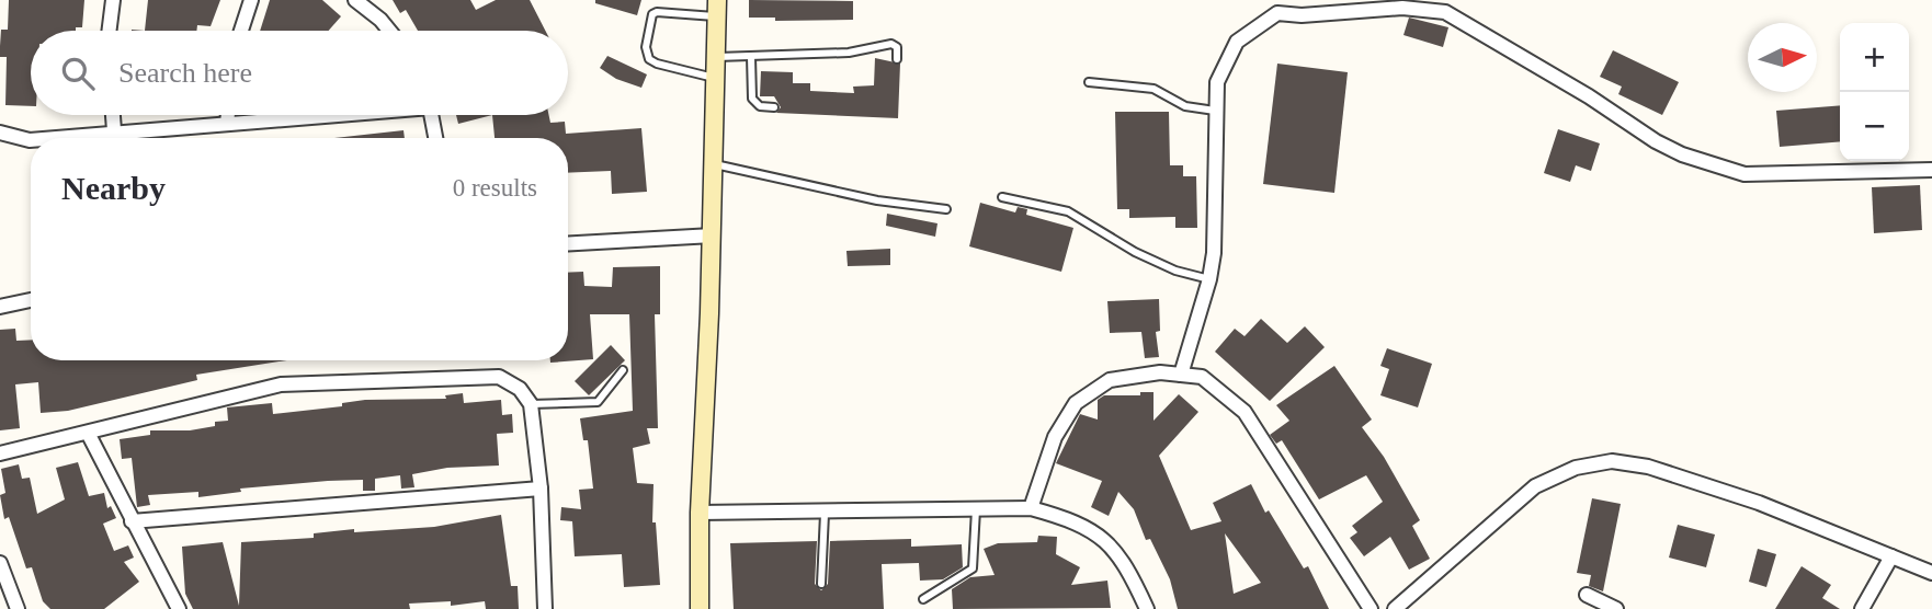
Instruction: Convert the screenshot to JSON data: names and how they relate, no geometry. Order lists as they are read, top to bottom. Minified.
{"north":"right","page":{"map_buttons":["+","−"],"search":"Search here","heading":["Nearby","0 results"]}}
